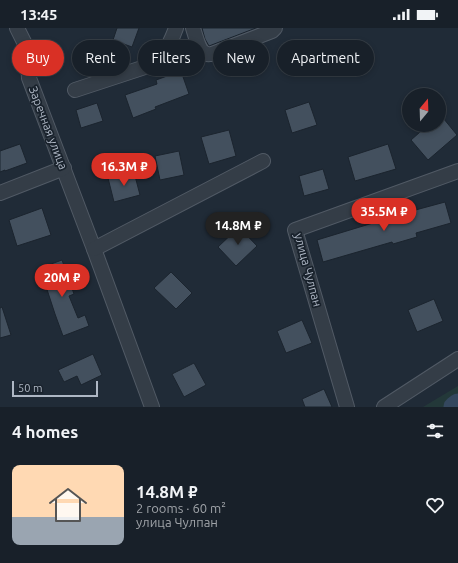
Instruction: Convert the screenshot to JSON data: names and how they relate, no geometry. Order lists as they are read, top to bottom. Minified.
{"streets":{"street":["Заречная улица","улица Чулпан"]},"scale_bar":"50 m","north":"top","page":{"status":"13:45","chip":["Buy","Rent","Filters","New","Apartment"],"price":["16.3M ₽","35.5M ₽","14.8M ₽","20M ₽"],"scale":"50 m","heading":"4 homes","list":[{"name":"14.8M ₽","note":"2 rooms · 60 m² · улица Чулпан"}]}}
